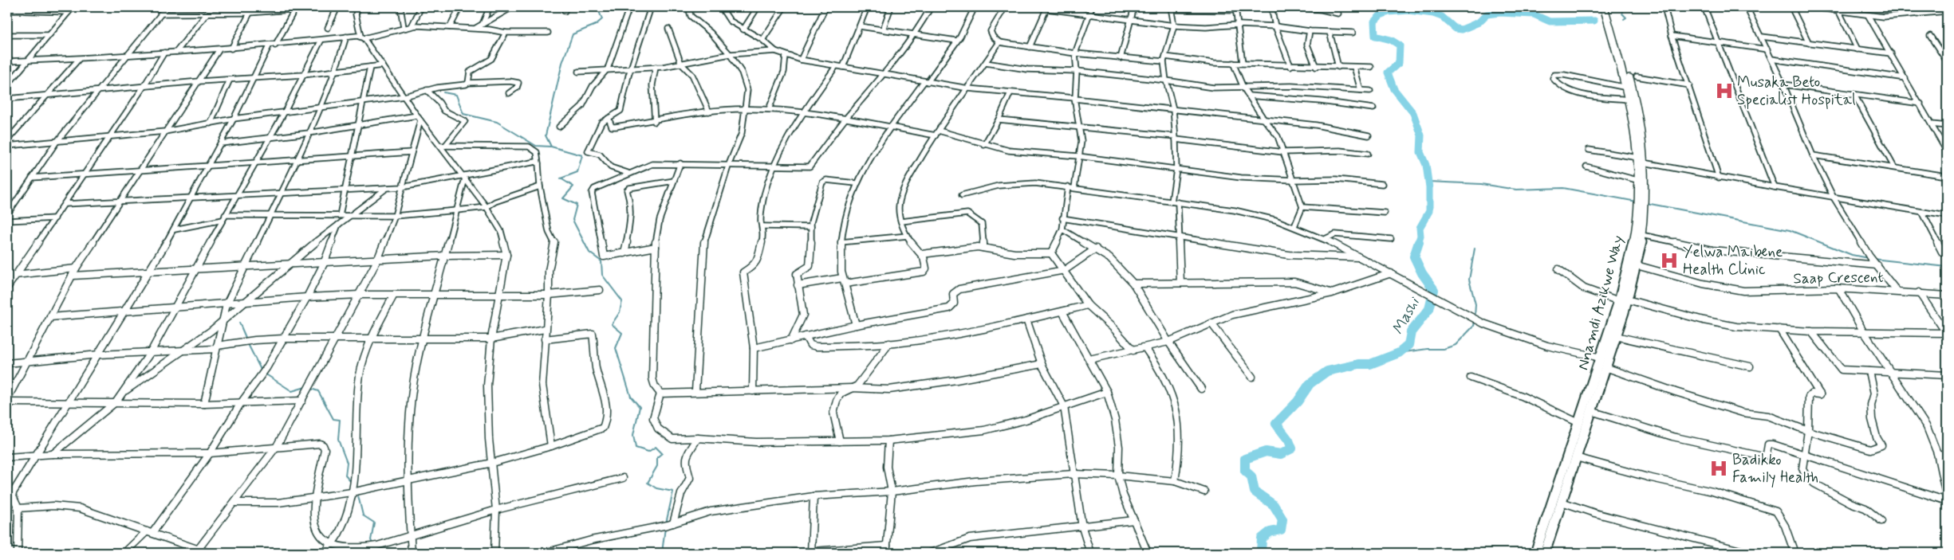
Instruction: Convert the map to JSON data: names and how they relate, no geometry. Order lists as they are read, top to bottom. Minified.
{"streets":{"highway":["Nnamdi Azikwe Way"],"street":["Saap Crescent"]},"crossings":[["Saap Crescent","Nnamdi Azikwe Way"]],"water":["Mashi"],"places":{"hospital":["Musaka Beto Specialist Hospital","Yelwa Maibene Health Clinic","Badikko Family Health"]}}
